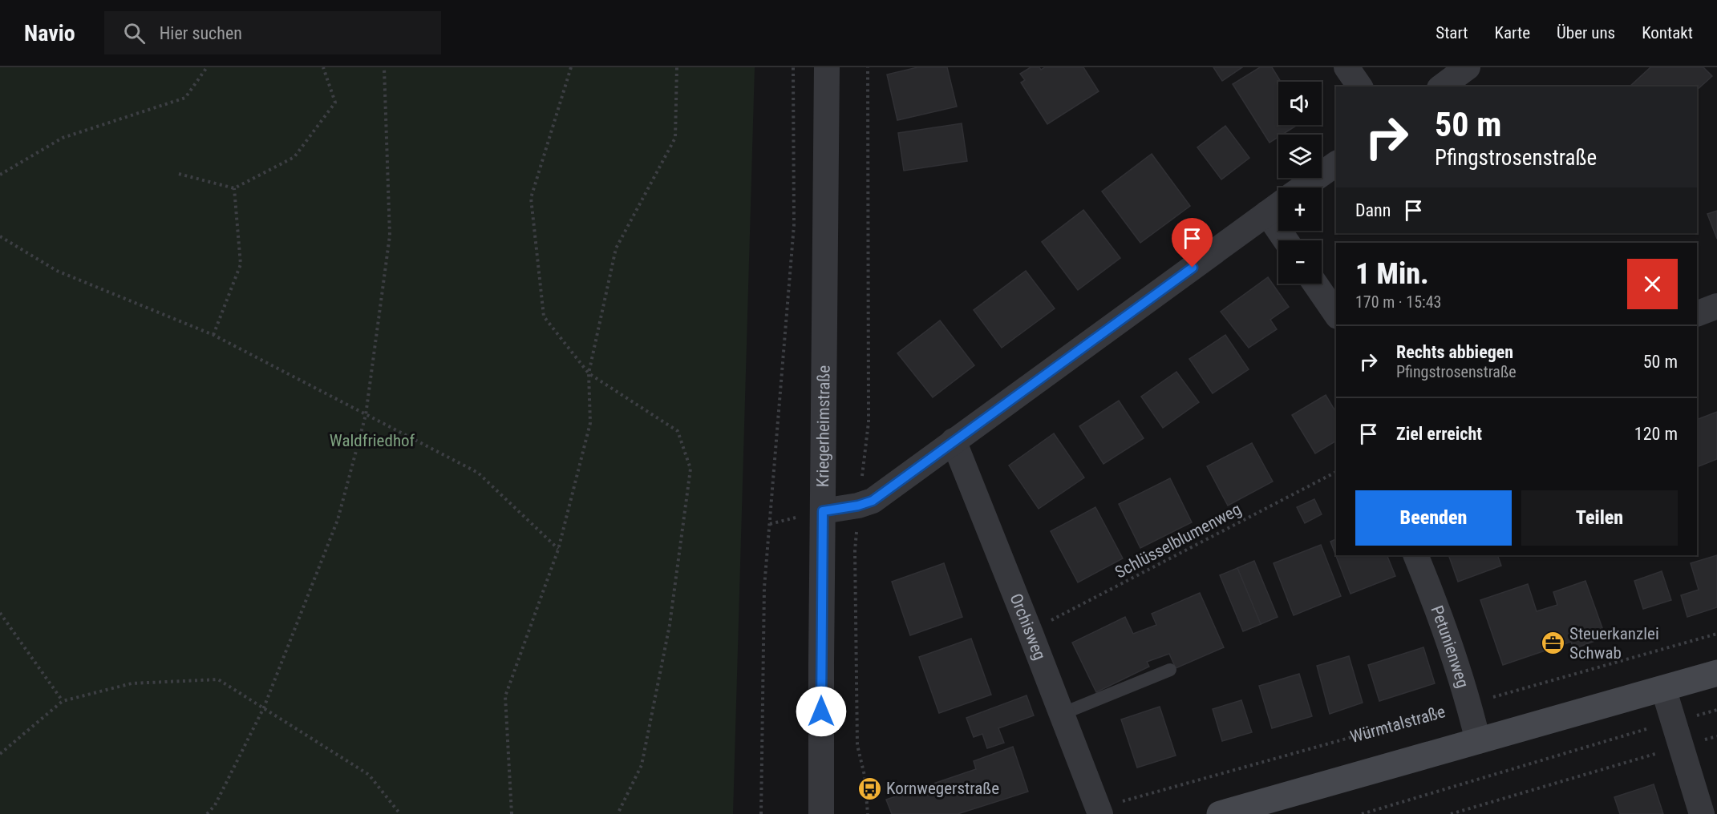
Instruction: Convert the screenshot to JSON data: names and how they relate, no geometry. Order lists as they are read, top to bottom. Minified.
{"streets":{"street":["Kriegerheimstraße","Orchisweg","Petunienweg"],"path":["Schlüsselblumenweg","Würmtalstraße"]},"crossings":[["Schlüsselblumenweg","Orchisweg"],["Orchisweg","Würmtalstraße"],["Petunienweg","Würmtalstraße"]],"parks":["Waldfriedhof"],"places":{"office":["Steuerkanzlei Schwab"],"bus stop":["Kornwegerstraße"]},"page":{"header":"Navio","search":"Hier suchen","nav":["Start","Karte","Über uns","Kontakt"],"map_buttons":["+","−"],"turn":["50 m","Pfingstrosenstraße"],"then":"Dann","heading":["1 Min.","170 m · 15:43"],"list":[{"name":"Rechts abbiegen","note":"Pfingstrosenstraße","value":"50 m"},{"name":"Ziel erreicht","value":"120 m"}],"buttons":["Beenden","Teilen"]}}
